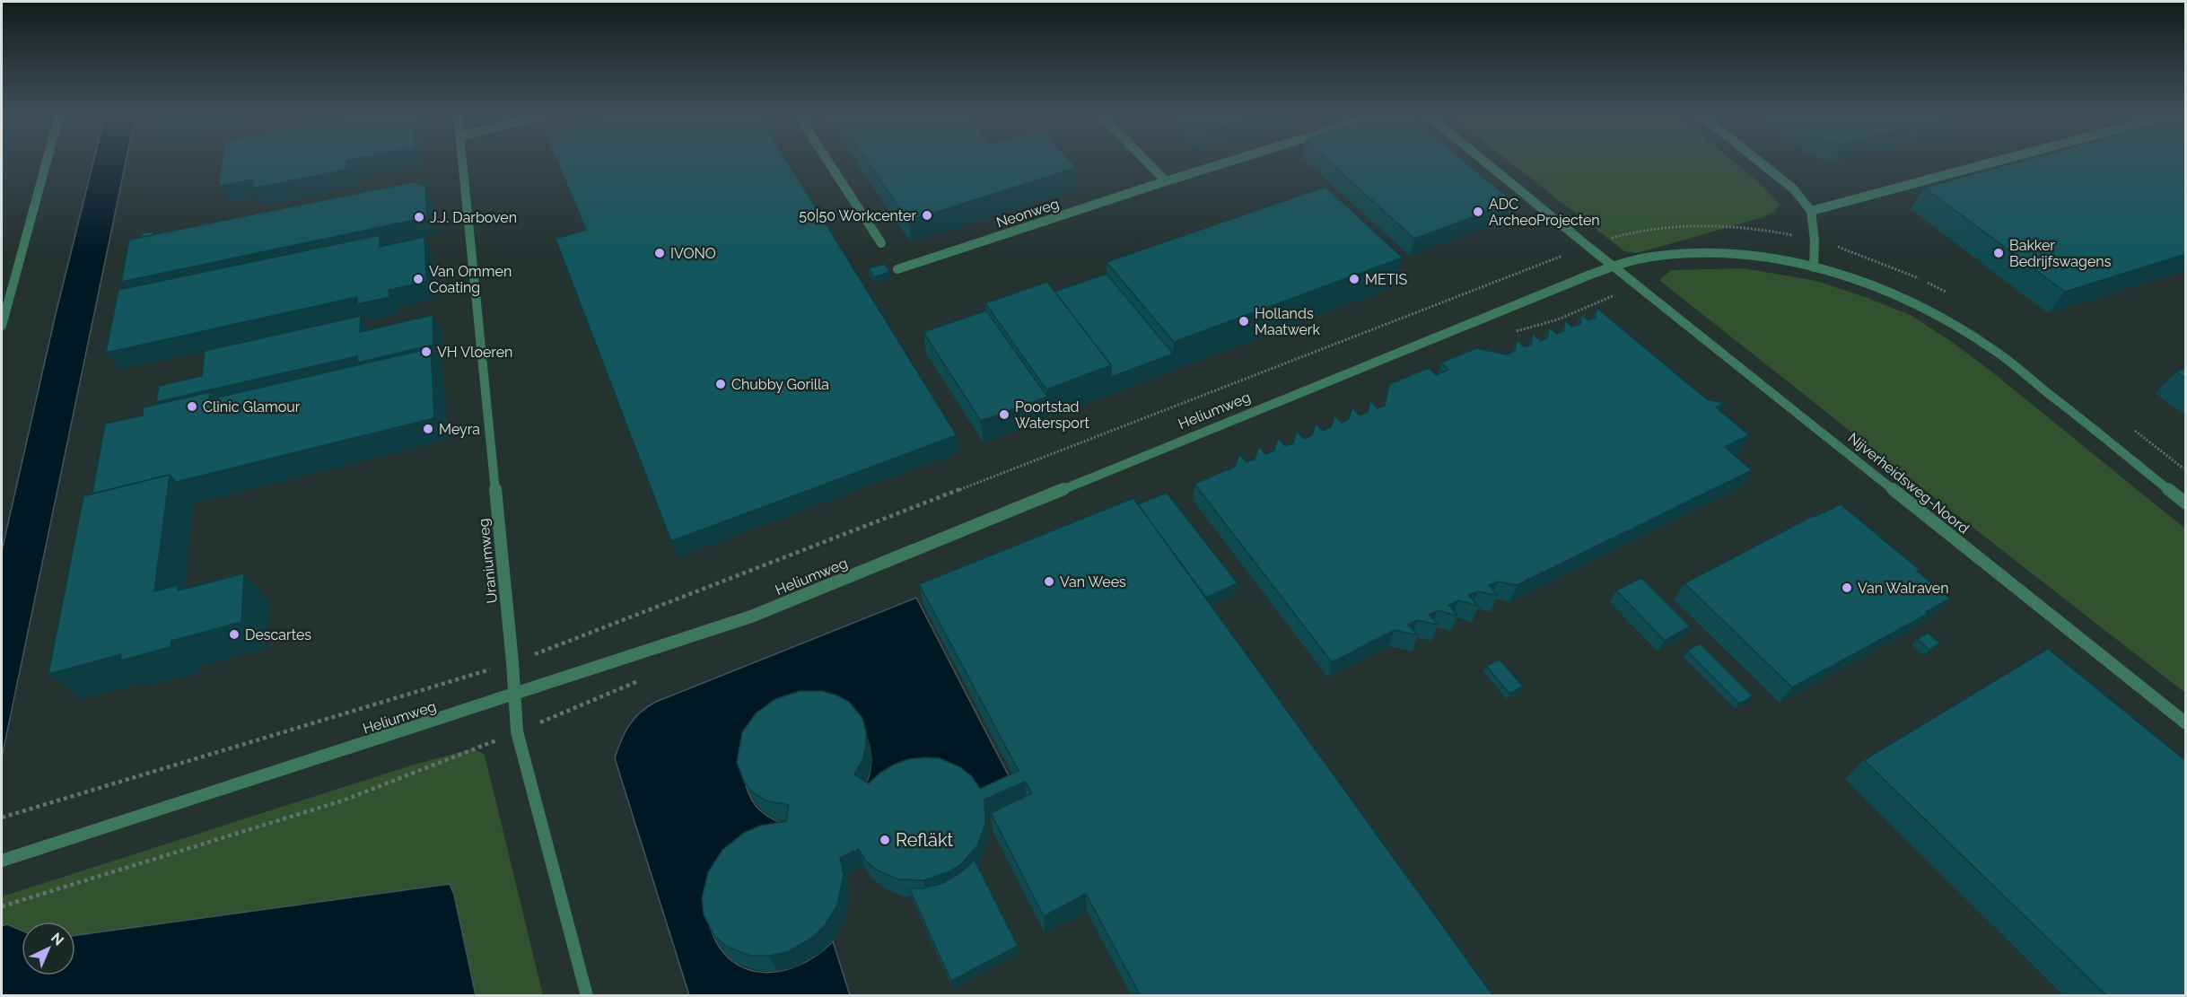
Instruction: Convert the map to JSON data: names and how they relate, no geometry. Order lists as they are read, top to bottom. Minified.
{"streets":{"street":["Neonweg","Heliumweg","Nijverheidsweg-Noord","Uraniumweg"]},"crossings":[["Heliumweg","Nijverheidsweg-Noord"],["Heliumweg","Uraniumweg"]],"places":["ADC ArcheoProjecten","50|50 Workcenter","J.J. Darboven","IVONO","Bakker Bedrijfswagens","Van Ommen Coating","METIS","Hollands Maatwerk","VH Vloeren","Chubby Gorilla","Clinic Glamour","Poortstad Watersport","Meyra","Van Wees","Van Walraven","Descartes","Refläkt"],"north":"top right"}
